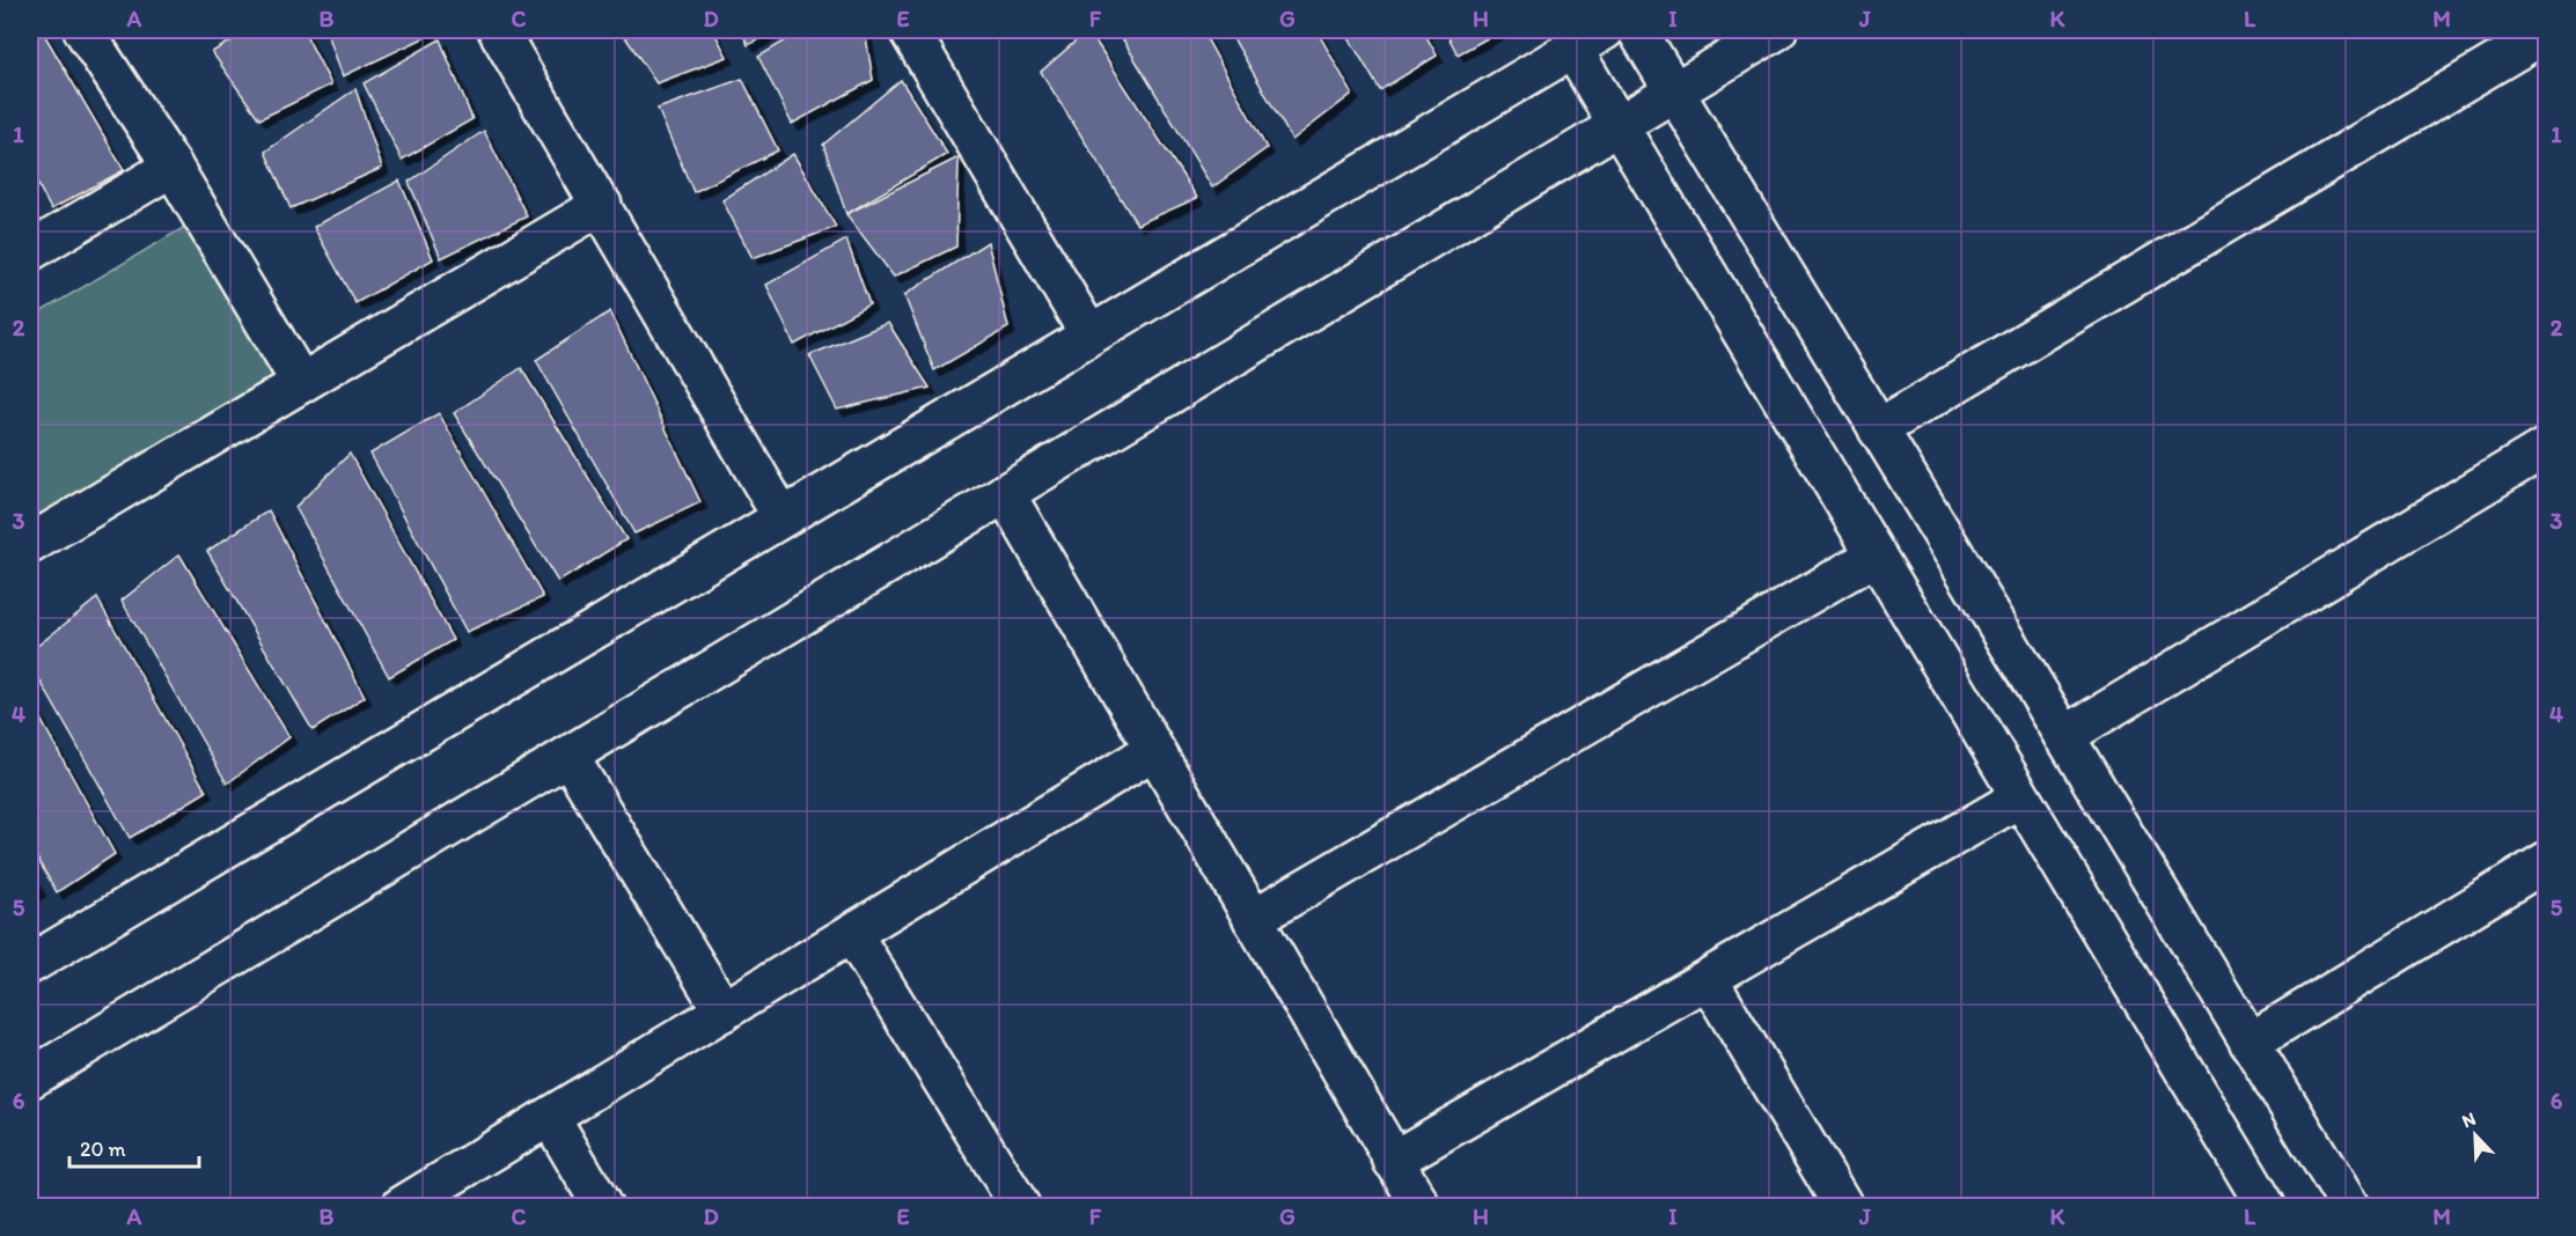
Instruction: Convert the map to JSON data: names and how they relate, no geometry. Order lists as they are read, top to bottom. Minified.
{"scale_bar":"20 m","north":"top left","grid":{"columns":["A","B","C","D","E","F","G","H","I","J","K","L","M"],"rows":["1","2","3","4","5","6"]}}
